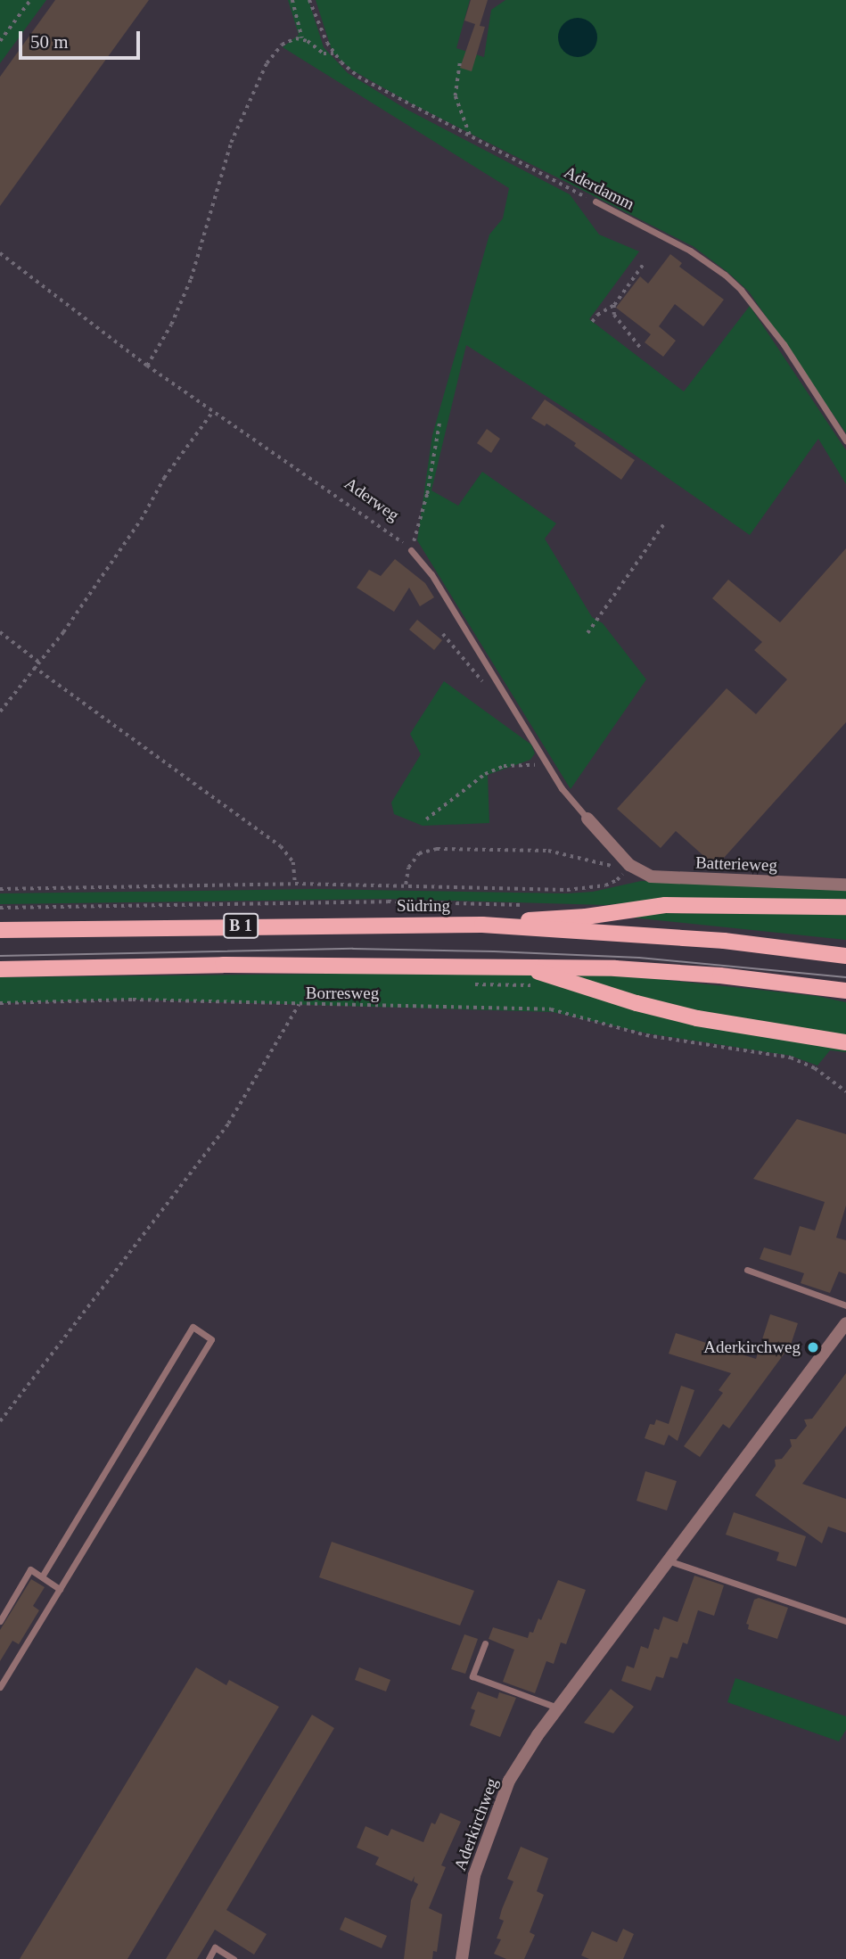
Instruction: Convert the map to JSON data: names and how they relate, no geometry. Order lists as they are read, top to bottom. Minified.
{"streets":{"main road":["Südring","B 1"],"street":["Batterieweg","Aderkirchweg"],"lane":["Aderdamm"],"path":["Aderweg","Borresweg"]},"places":["Aderkirchweg"],"scale_bar":"50 m"}
